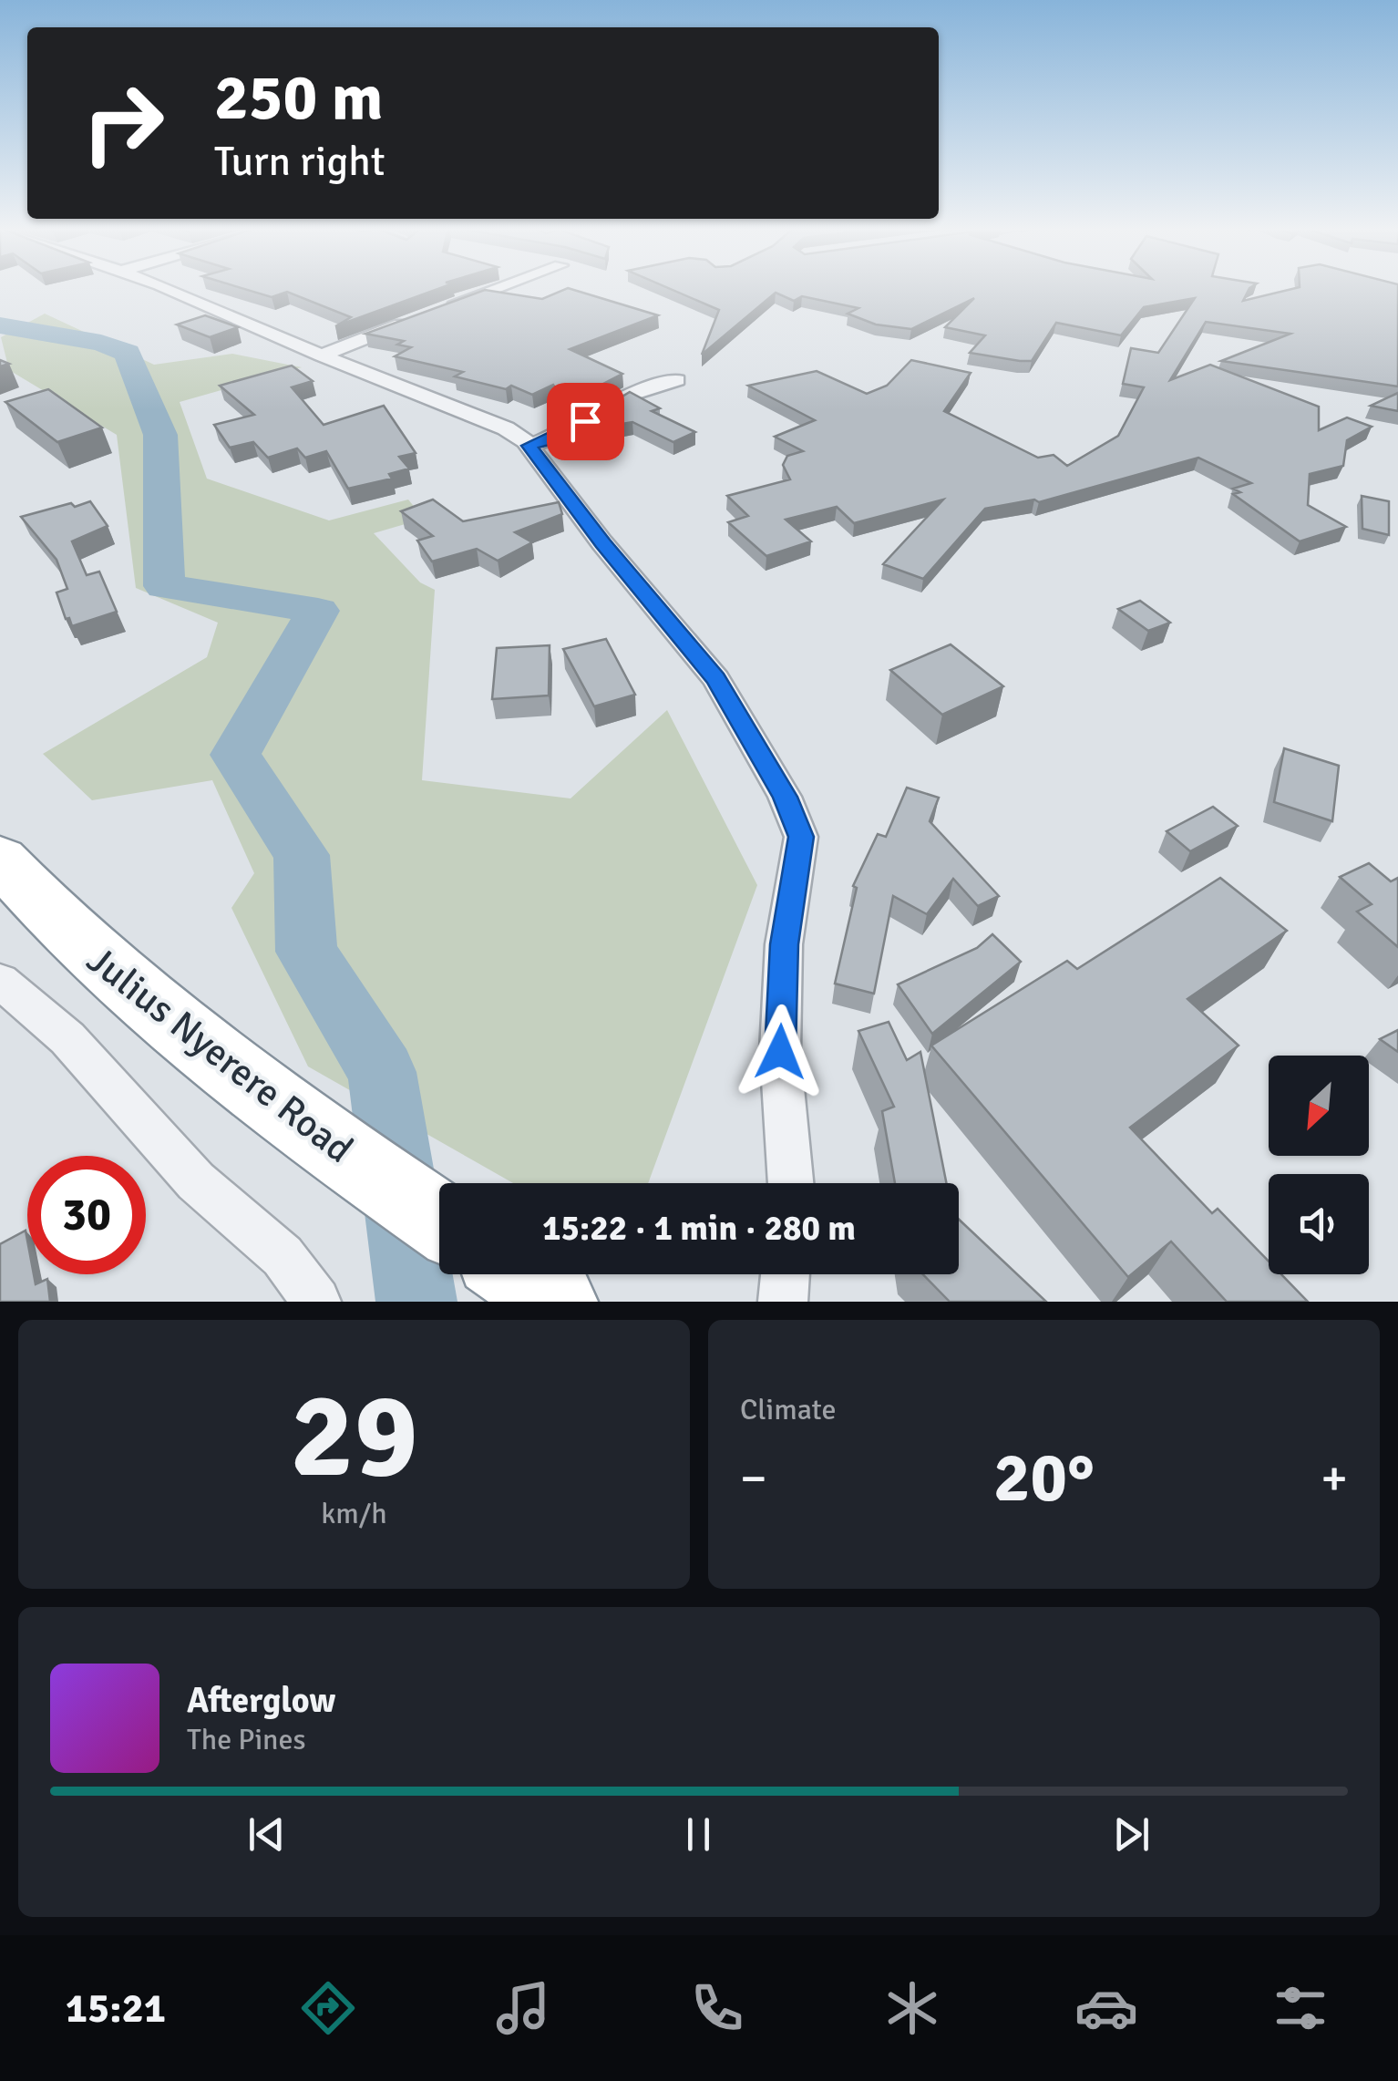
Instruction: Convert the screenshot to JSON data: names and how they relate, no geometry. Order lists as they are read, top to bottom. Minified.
{"streets":{"highway":["Julius Nyerere Road"]},"north":"bottom left","page":{"turn":["250 m","Turn right"],"limit":"30","trip":"15:22 · 1 min · 280 m","tile":[["29","km/h"],"Climate"],"heat":["−","20°","+"],"song":["Afterglow","The Pines"],"tabs":"15:21"}}
